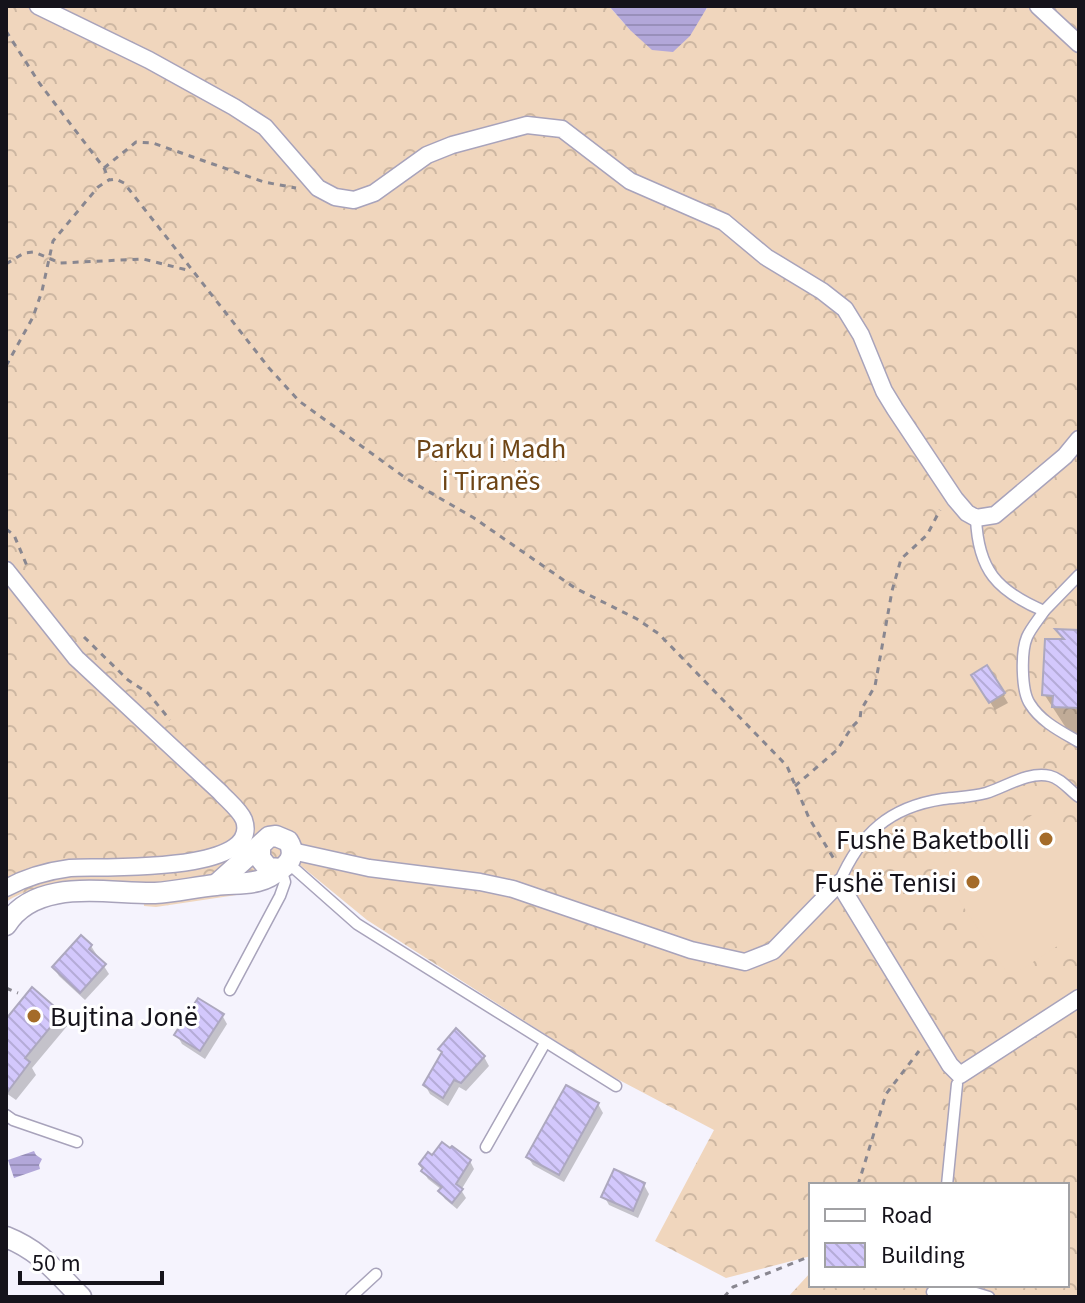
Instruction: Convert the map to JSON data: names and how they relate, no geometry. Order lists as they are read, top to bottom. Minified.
{"parks":["Parku i Madh i Tiranës"],"places":["Fushë Baketbolli","Fushë Tenisi","Bujtina Jonë"],"legend":["Road","Building"],"scale_bar":"50 m"}
